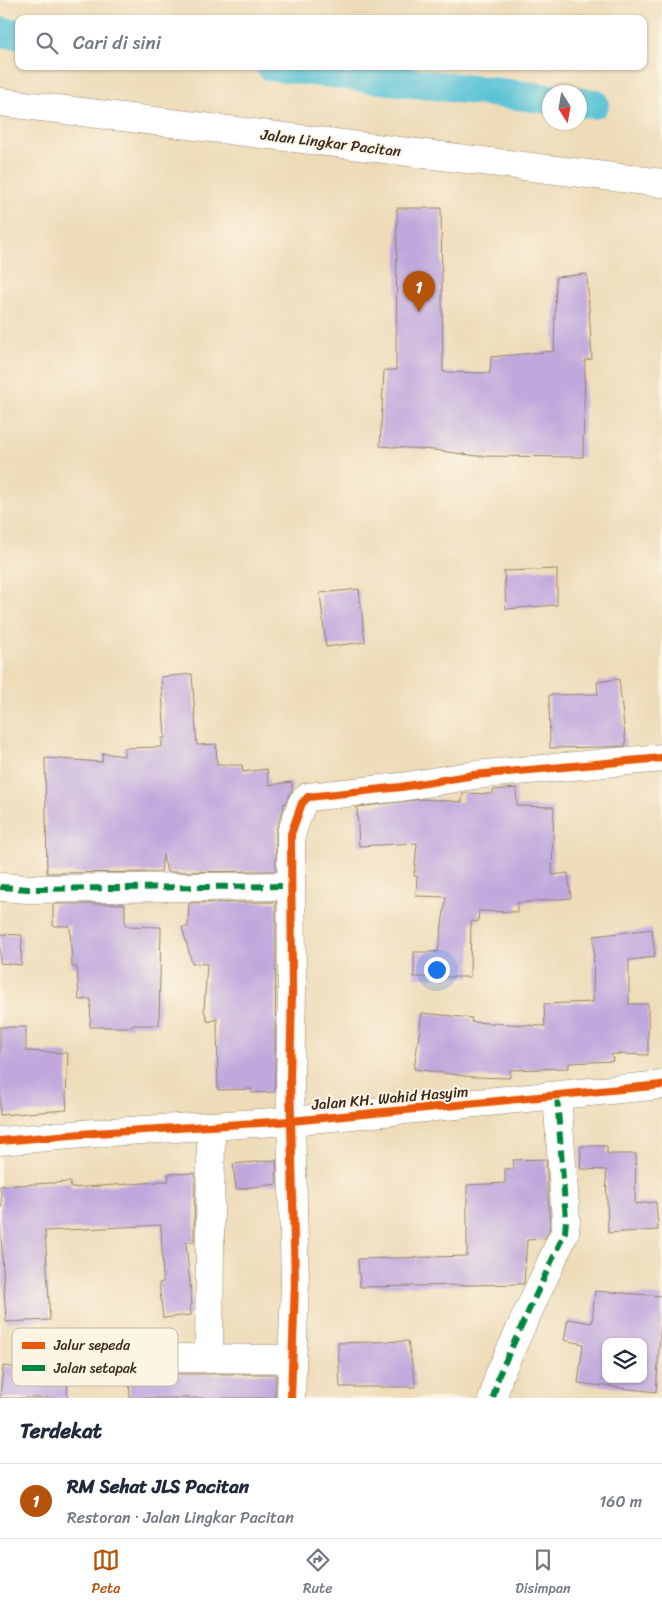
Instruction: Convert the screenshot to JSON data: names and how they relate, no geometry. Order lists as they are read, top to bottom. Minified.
{"streets":{"main road":["Jalan Lingkar Pacitan","Jalan KH. Wahid Hasyim"]},"legend":["Jalur sepeda","Jalan setapak"],"north":"bottom","page":{"search":"Cari di sini","pins":"1","heading":"Terdekat","list":[{"mark":"1","name":"RM Sehat JLS Pacitan","note":"Restoran · Jalan Lingkar Pacitan","value":"160 m"}],"nav":["Peta","Rute","Disimpan"]}}
